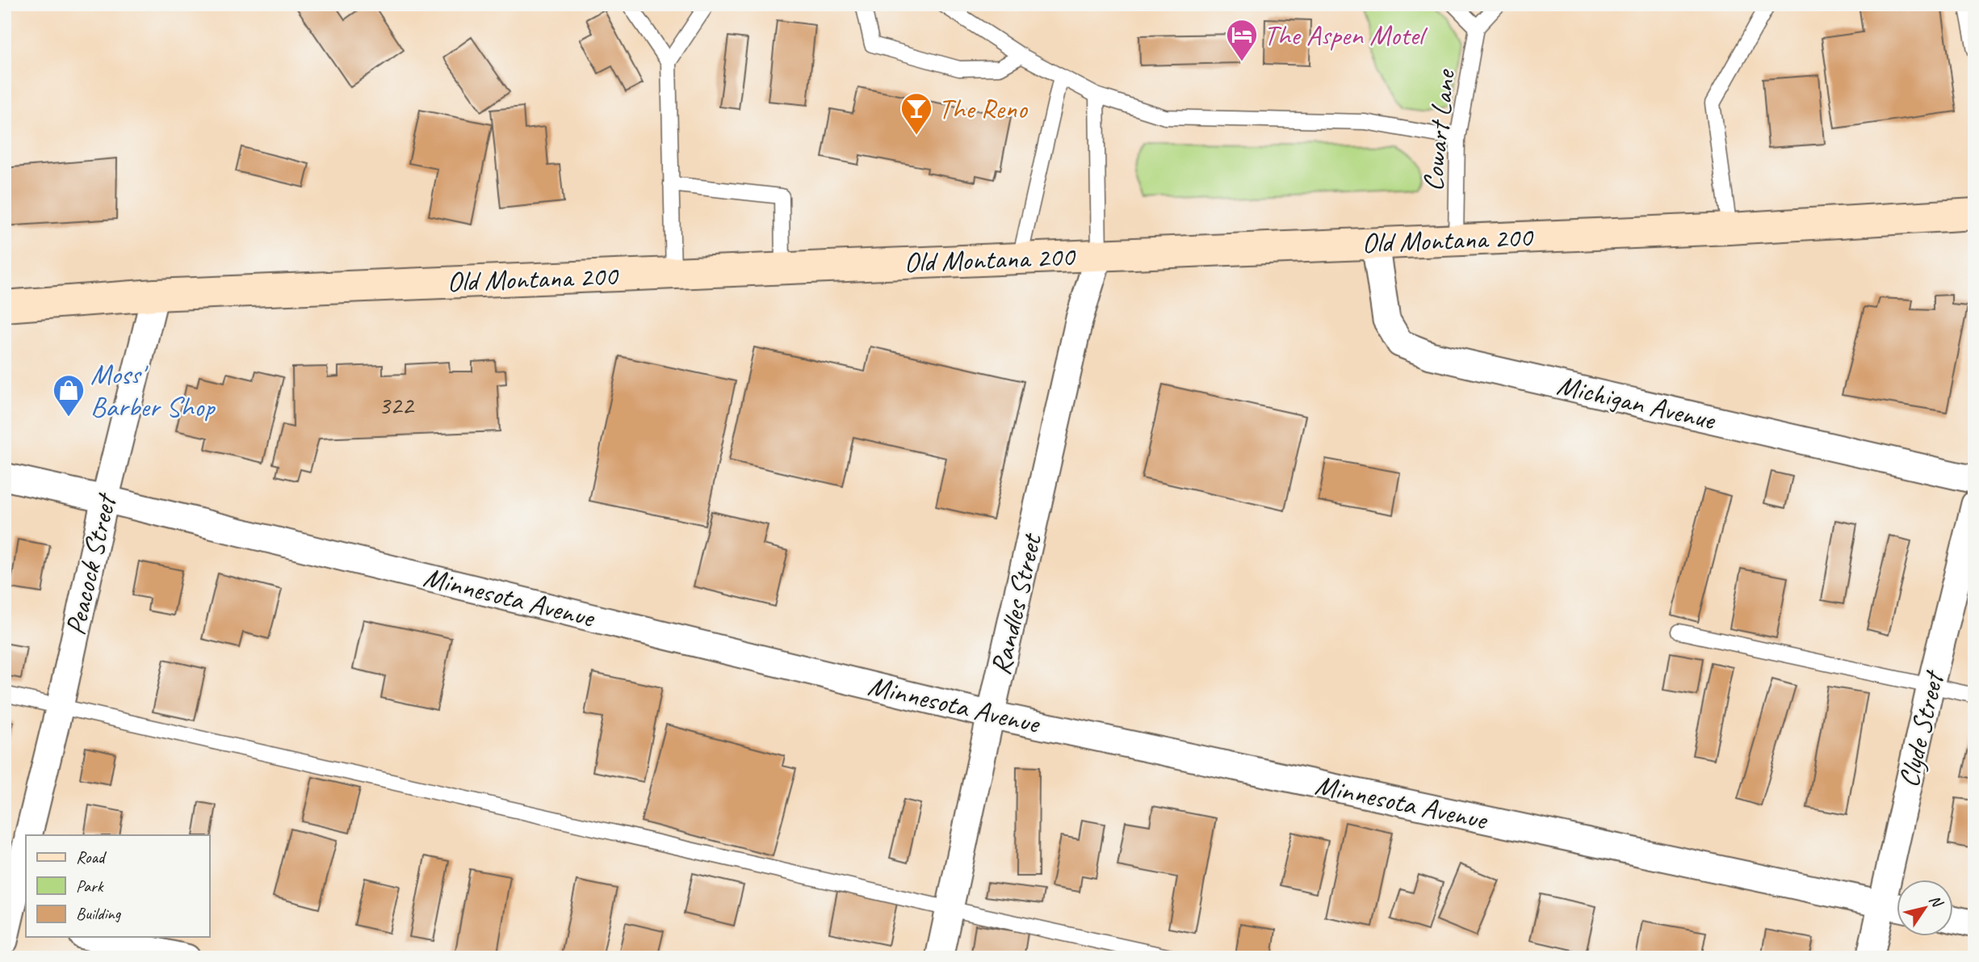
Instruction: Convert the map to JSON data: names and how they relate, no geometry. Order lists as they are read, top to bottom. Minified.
{"streets":{"main road":["Old Montana 200"],"street":["Michigan Avenue","Peacock Street","Minnesota Avenue","Randles Street","Clyde Street"],"lane":["Cowart Lane"]},"crossings":[["Cowart Lane","Old Montana 200"],["Old Montana 200","Michigan Avenue"],["Old Montana 200","Peacock Street"],["Old Montana 200","Randles Street"],["Peacock Street","Minnesota Avenue"],["Minnesota Avenue","Randles Street"],["Minnesota Avenue","Clyde Street"]],"places":{"hotel":["The Aspen Motel"],"bar":["The Reno"],"shop":["Moss' Barber Shop"]},"house_numbers":["322"],"legend":["Road","Park","Building"],"north":"top right"}
